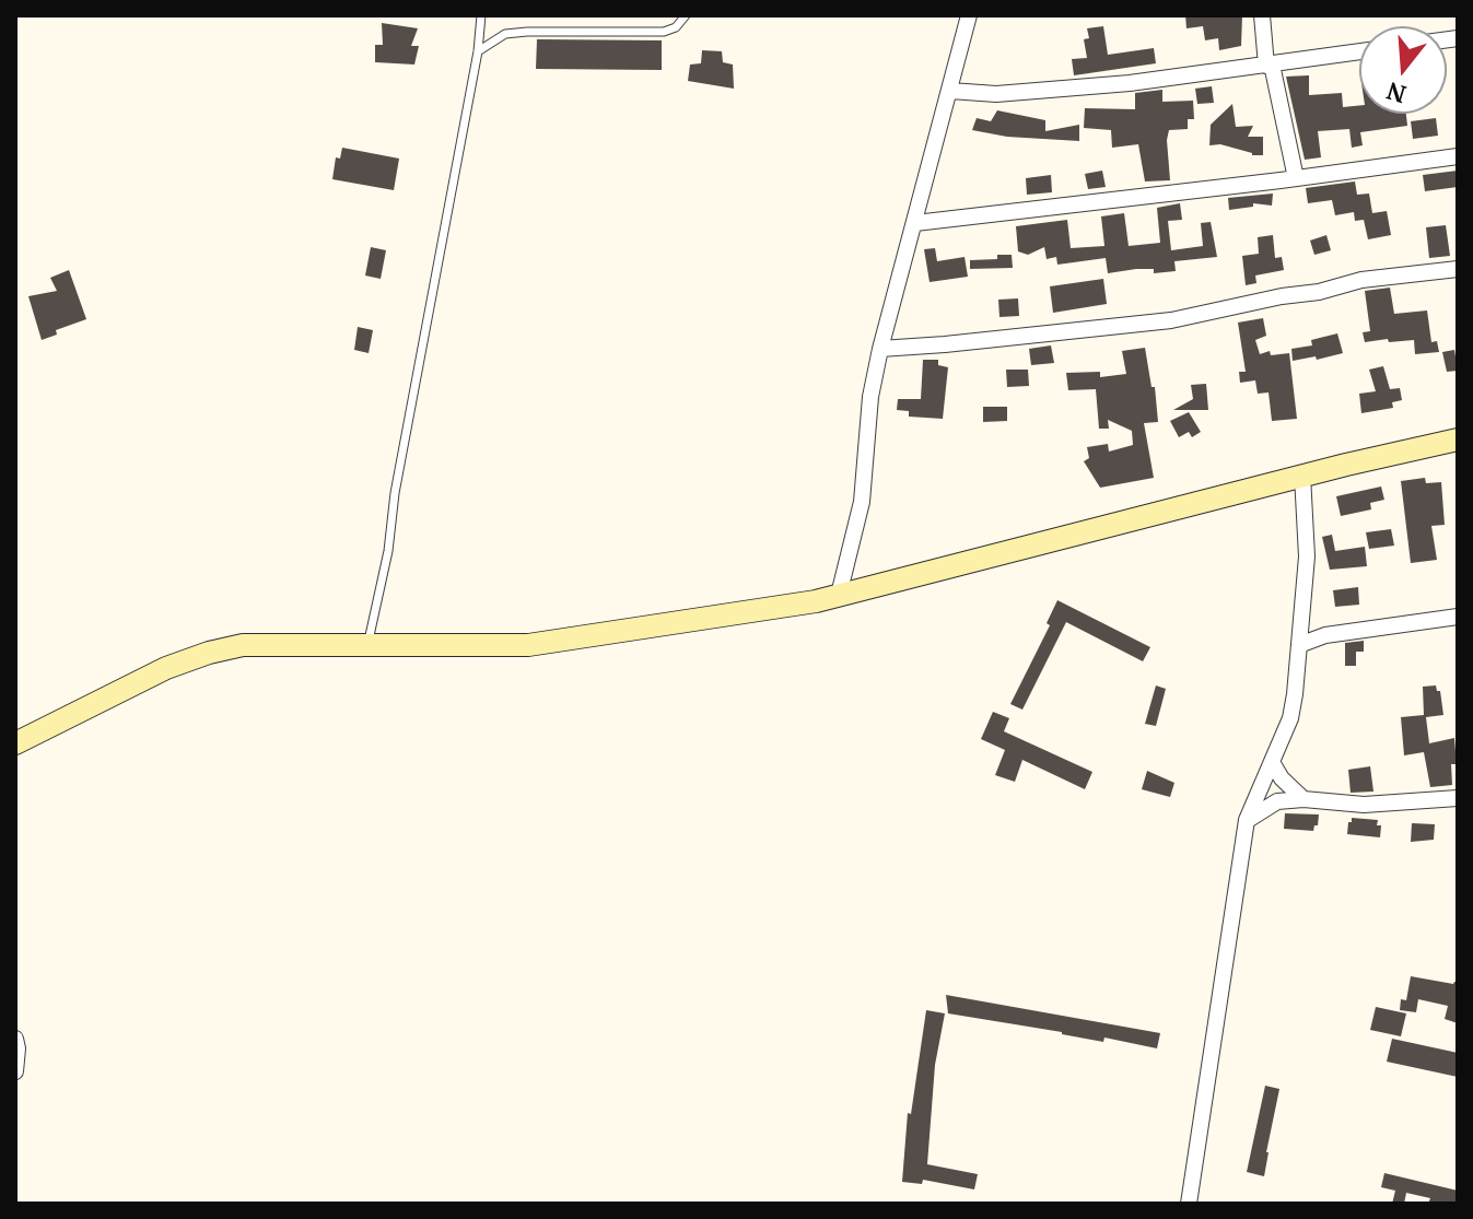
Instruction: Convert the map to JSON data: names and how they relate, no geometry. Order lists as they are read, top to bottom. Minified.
{"north":"bottom"}
